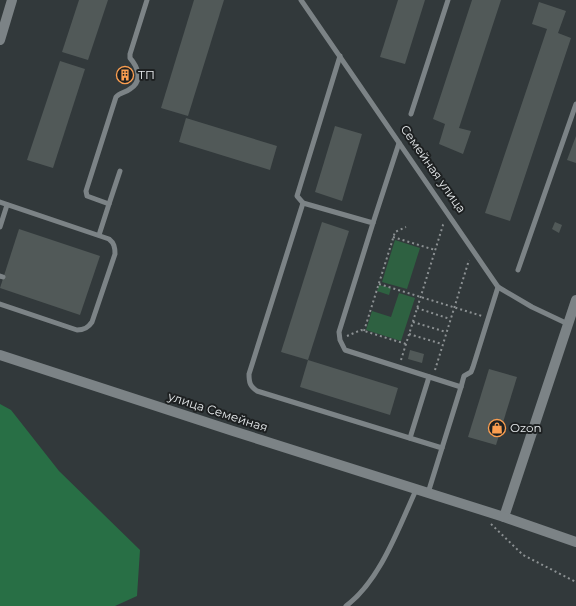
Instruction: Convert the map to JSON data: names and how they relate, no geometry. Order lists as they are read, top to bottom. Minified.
{"streets":{"street":["улица Семейная"],"lane":["Семейная улица"]},"places":{"building":["ТП"],"shop":["Ozon"]}}
